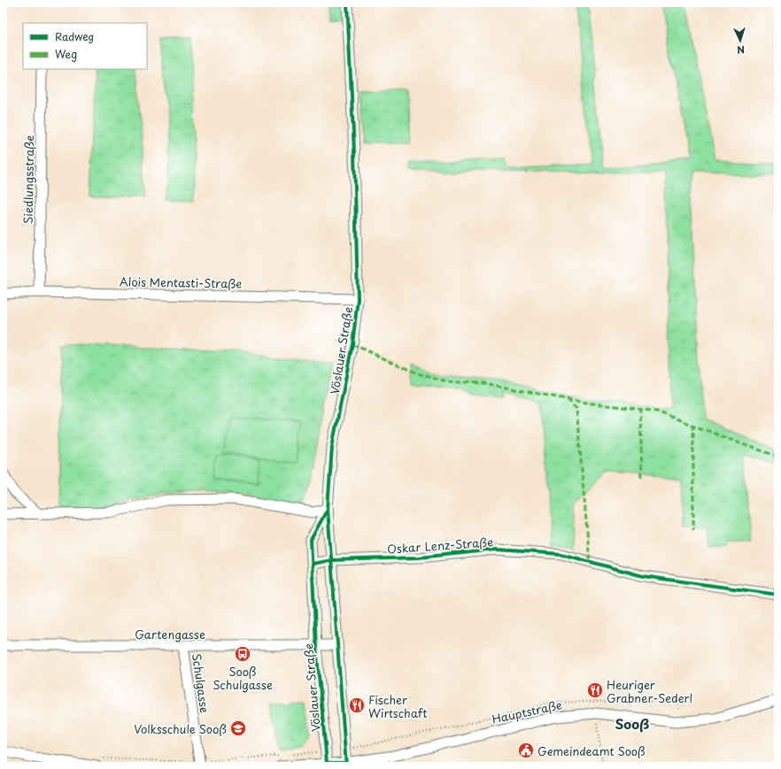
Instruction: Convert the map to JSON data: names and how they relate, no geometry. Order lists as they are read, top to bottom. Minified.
{"streets":{"street":["Siedlungsstraße","Alois Mentasti-Straße","Vöslauer Straße","Oskar Lenz-Straße","Gartengasse","Schulgasse","Hauptstraße"]},"crossings":[["Siedlungsstraße","Alois Mentasti-Straße"],["Alois Mentasti-Straße","Vöslauer Straße"],["Vöslauer Straße","Oskar Lenz-Straße"],["Vöslauer Straße","Gartengasse"],["Vöslauer Straße","Hauptstraße"],["Gartengasse","Schulgasse"]],"districts":["Sooß"],"places":{"bus stop":["Sooß Schulgasse"],"restaurant":["Heuriger Grabner-Sederl","Fischer Wirtschaft"],"school or university":["Volksschule Sooß"],"public building":["Gemeindeamt Sooß"]},"legend":["Radweg","Weg"],"north":"bottom"}
